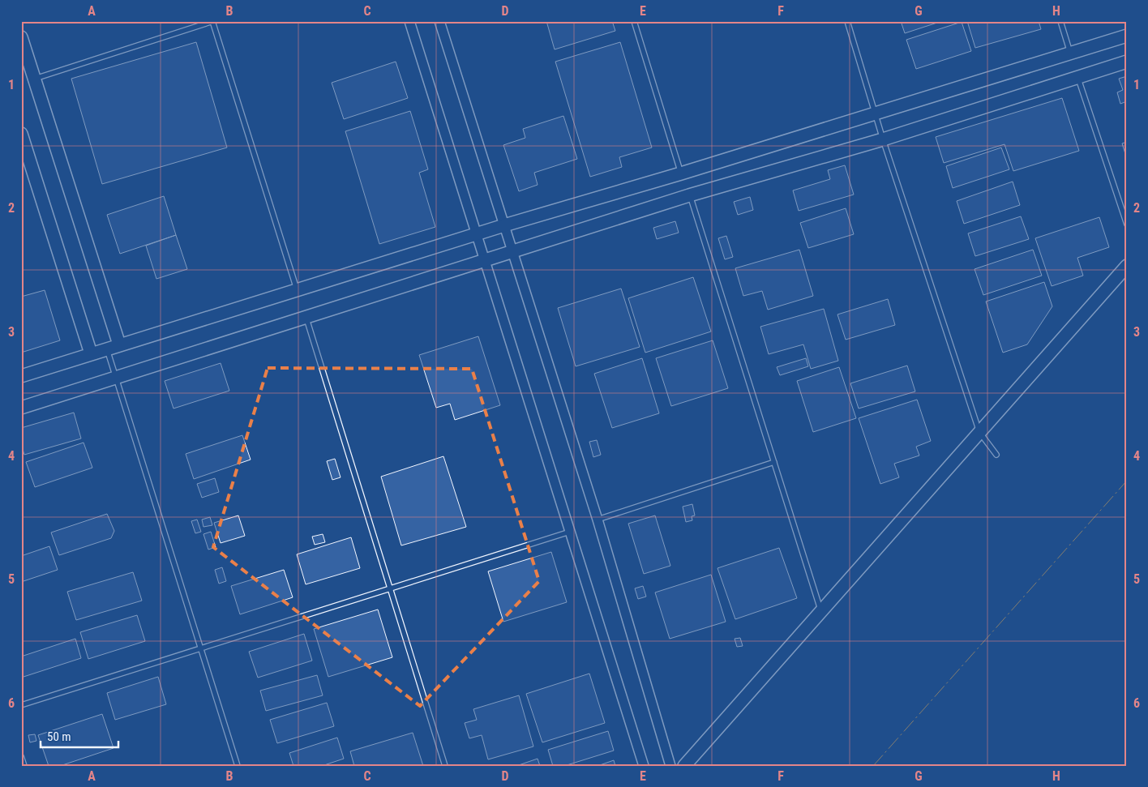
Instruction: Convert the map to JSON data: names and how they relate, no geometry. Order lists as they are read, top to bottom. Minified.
{"scale_bar":"50 m","grid":{"columns":["A","B","C","D","E","F","G","H"],"rows":["1","2","3","4","5","6"]}}
